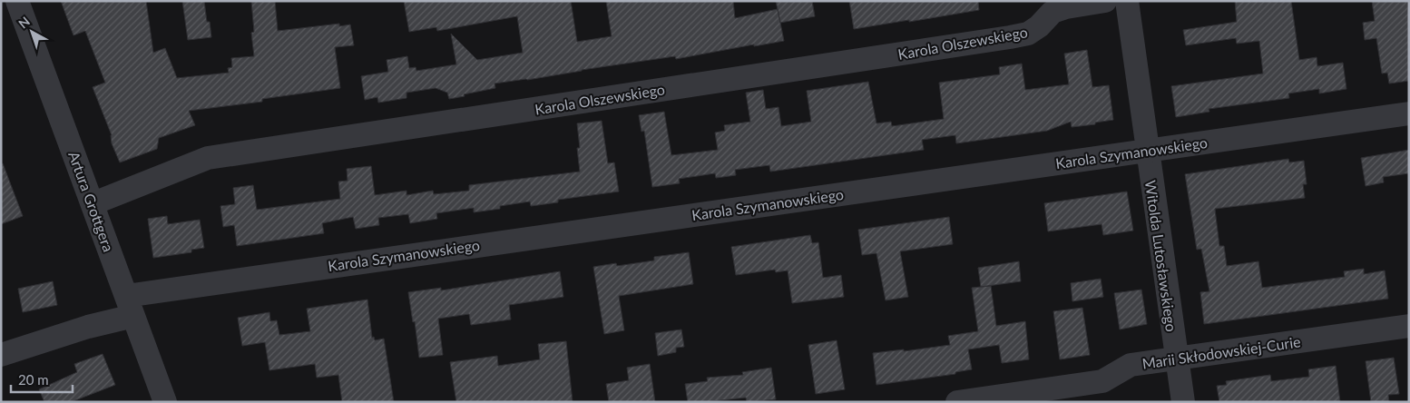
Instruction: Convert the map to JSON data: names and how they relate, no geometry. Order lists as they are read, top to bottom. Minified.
{"streets":{"street":["Karola Olszewskiego","Karola Szymanowskiego","Artura Grottgera","Witolda Lutosławskiego","Marii Skłodowskiej-Curie"]},"crossings":[["Karola Olszewskiego","Artura Grottgera"],["Karola Szymanowskiego","Artura Grottgera"],["Karola Szymanowskiego","Witolda Lutosławskiego"],["Witolda Lutosławskiego","Marii Skłodowskiej-Curie"]],"scale_bar":"20 m","north":"top left"}
